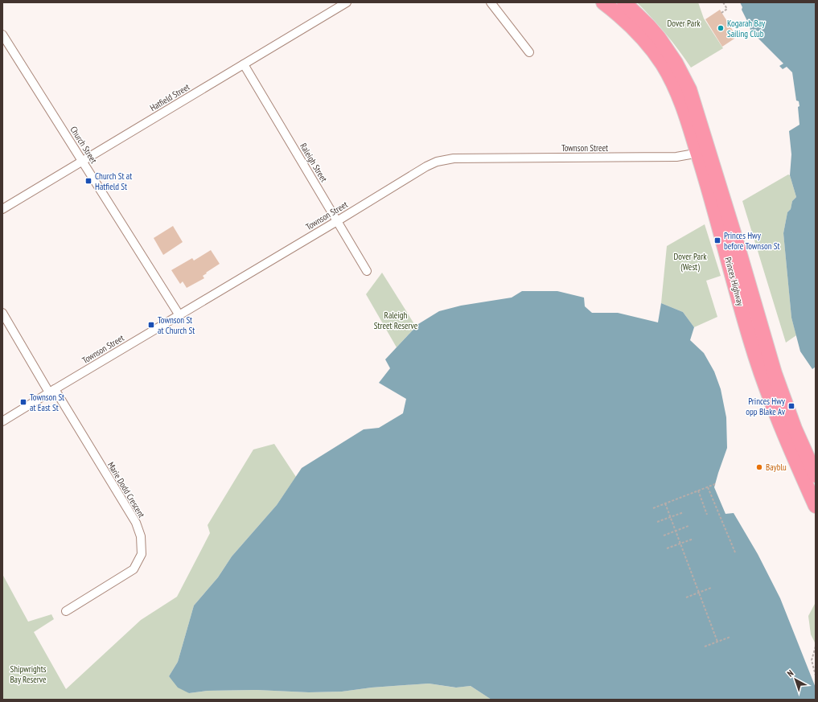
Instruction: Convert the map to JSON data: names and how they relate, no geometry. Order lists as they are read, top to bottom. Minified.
{"streets":{"highway":["Princes Highway"],"street":["Hatfield Street","Church Street","Townson Street","Raleigh Street","Marie Dodd Crescent"]},"crossings":[["Hatfield Street","Church Street"],["Hatfield Street","Raleigh Street"],["Church Street","Townson Street"],["Townson Street","Raleigh Street"],["Townson Street","Princes Highway"],["Townson Street","Marie Dodd Crescent"]],"parks":["Dover Park","Dover Park (West)","Raleigh Street Reserve","Shipwrights Bay Reserve"],"places":{"other":["Kogarah Bay Sailing Club","Bayblu"],"transit":["Church St at Hatfield St","Princes Hwy before Townson St","Townson St at Church St","Townson St at East St","Princes Hwy opp Blake Av"]},"north":"top left"}
